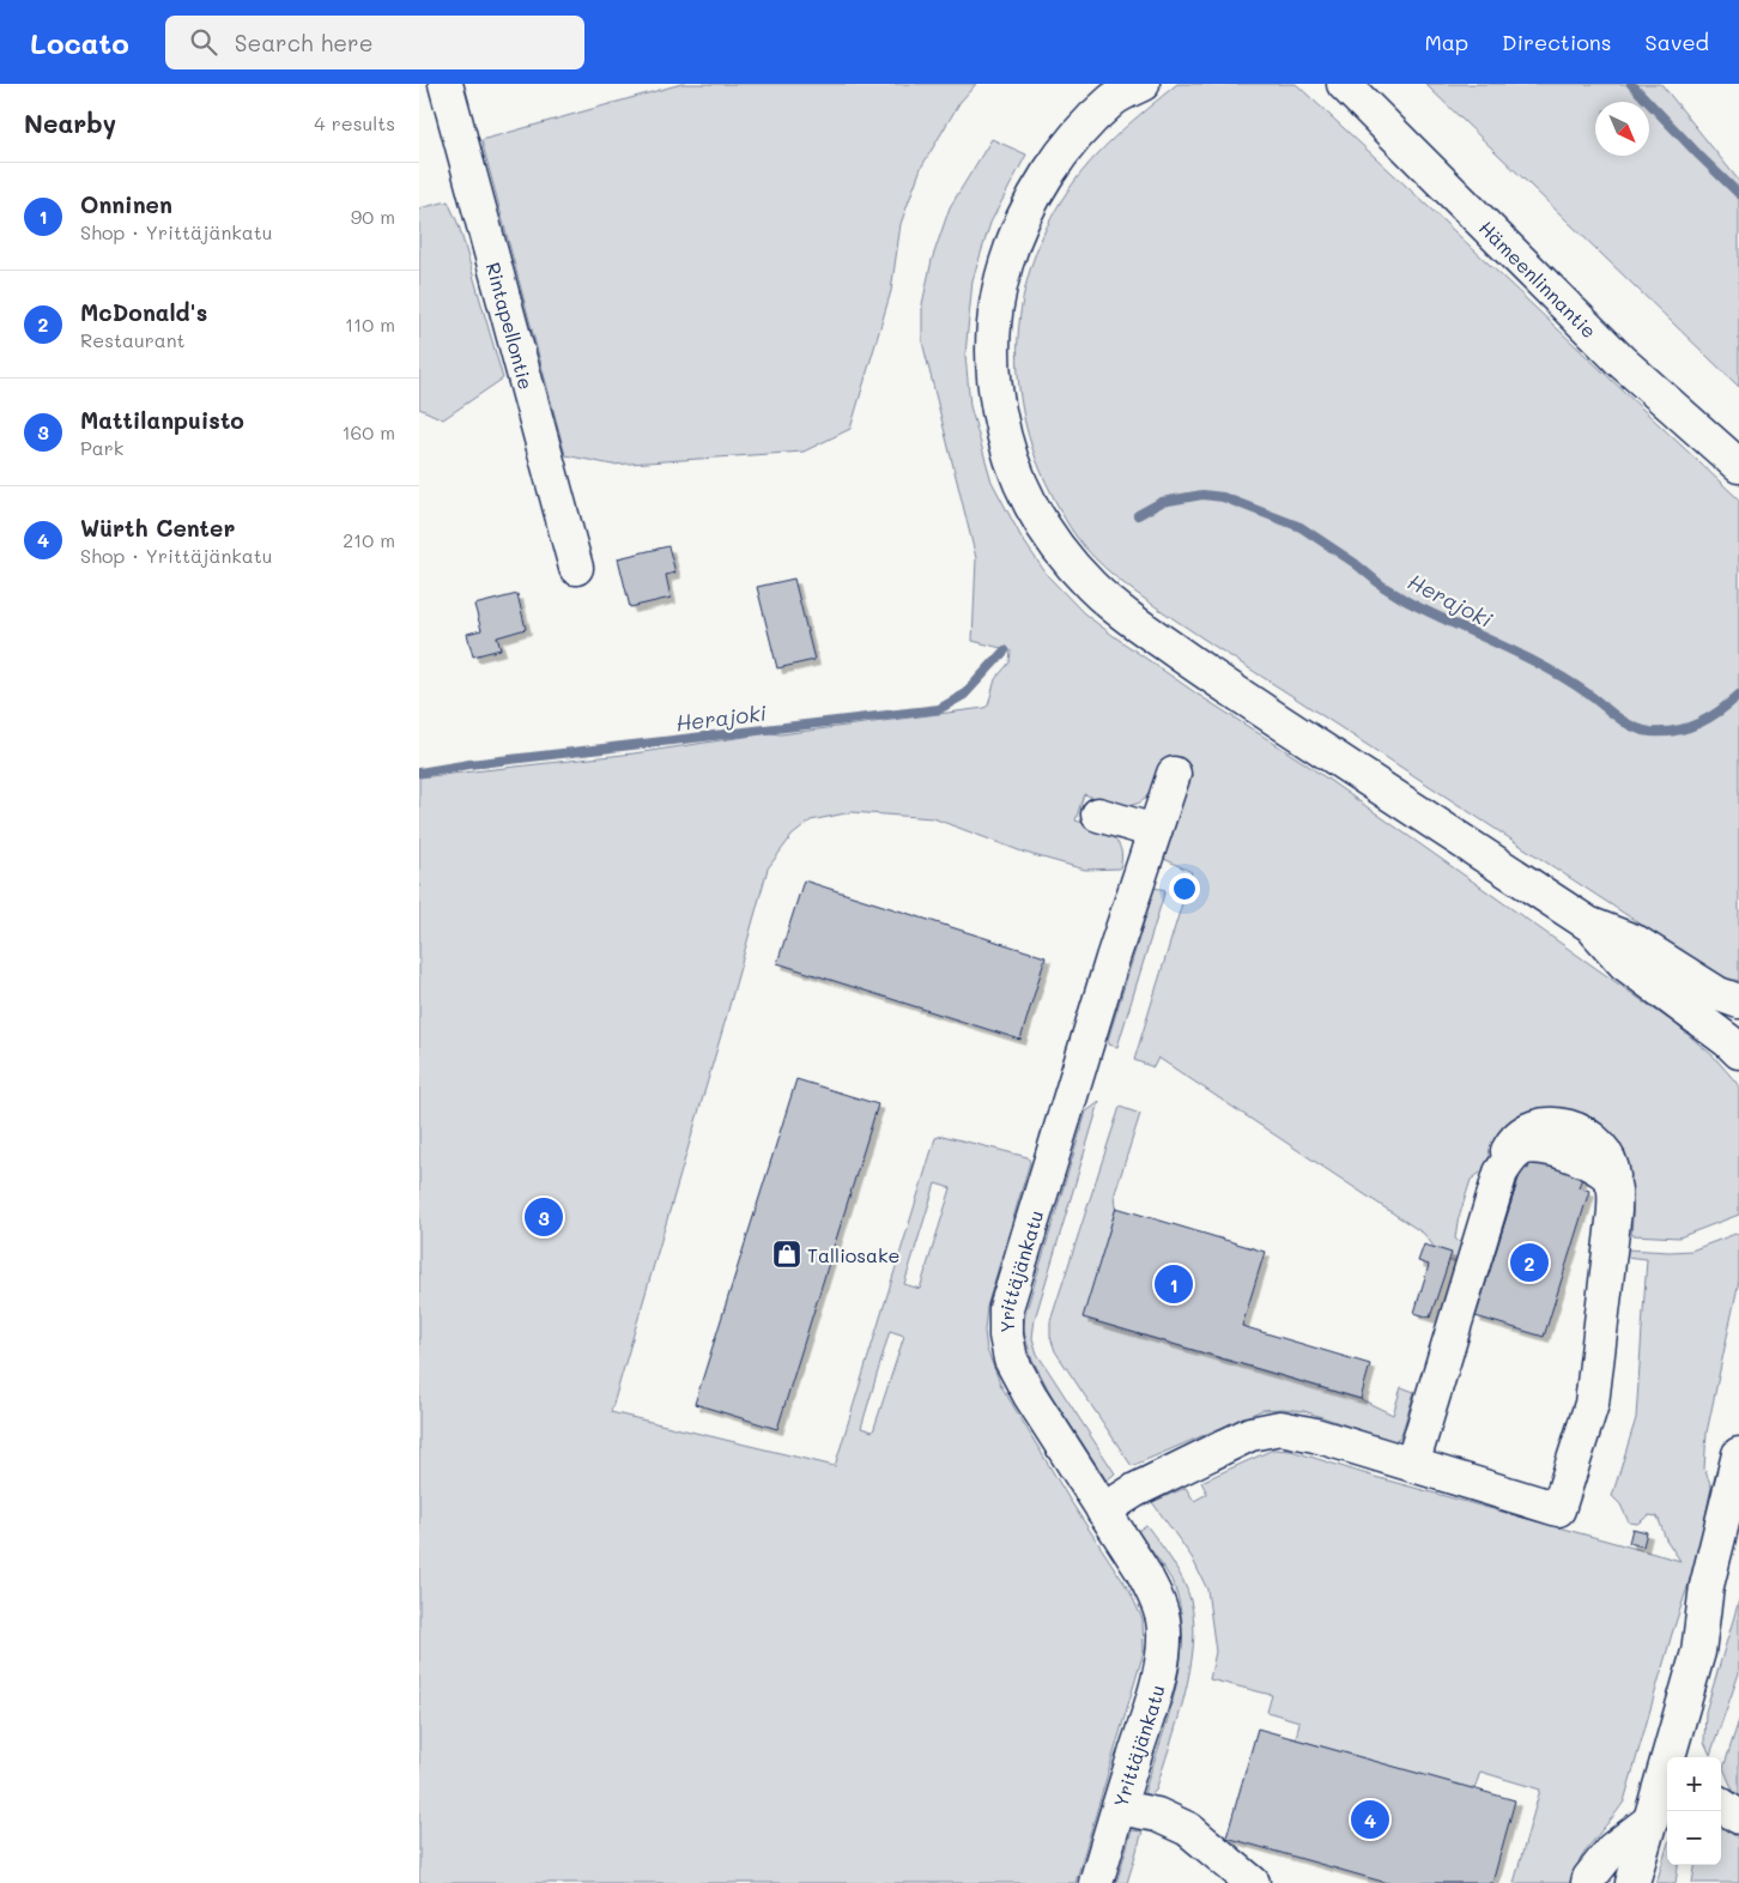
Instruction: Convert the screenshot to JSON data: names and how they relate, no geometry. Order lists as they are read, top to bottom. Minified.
{"streets":{"street":["Hämeenlinnantie","Rintapellontie","Yrittäjänkatu"]},"water":["Herajoki"],"places":{"shop":["Talliosake"]},"north":"bottom right","page":{"header":"Locato","search":"Search here","nav":["Map","Directions","Saved"],"heading":["Nearby","4 results"],"list":[{"mark":"1","name":"Onninen","note":"Shop · Yrittäjänkatu","value":"90 m"},{"mark":"2","name":"McDonald's","note":"Restaurant","value":"110 m"},{"mark":"3","name":"Mattilanpuisto","note":"Park","value":"160 m"},{"mark":"4","name":"Würth Center","note":"Shop · Yrittäjänkatu","value":"210 m"}],"pins":["3","2","1","4"],"map_buttons":["+","−"]}}
